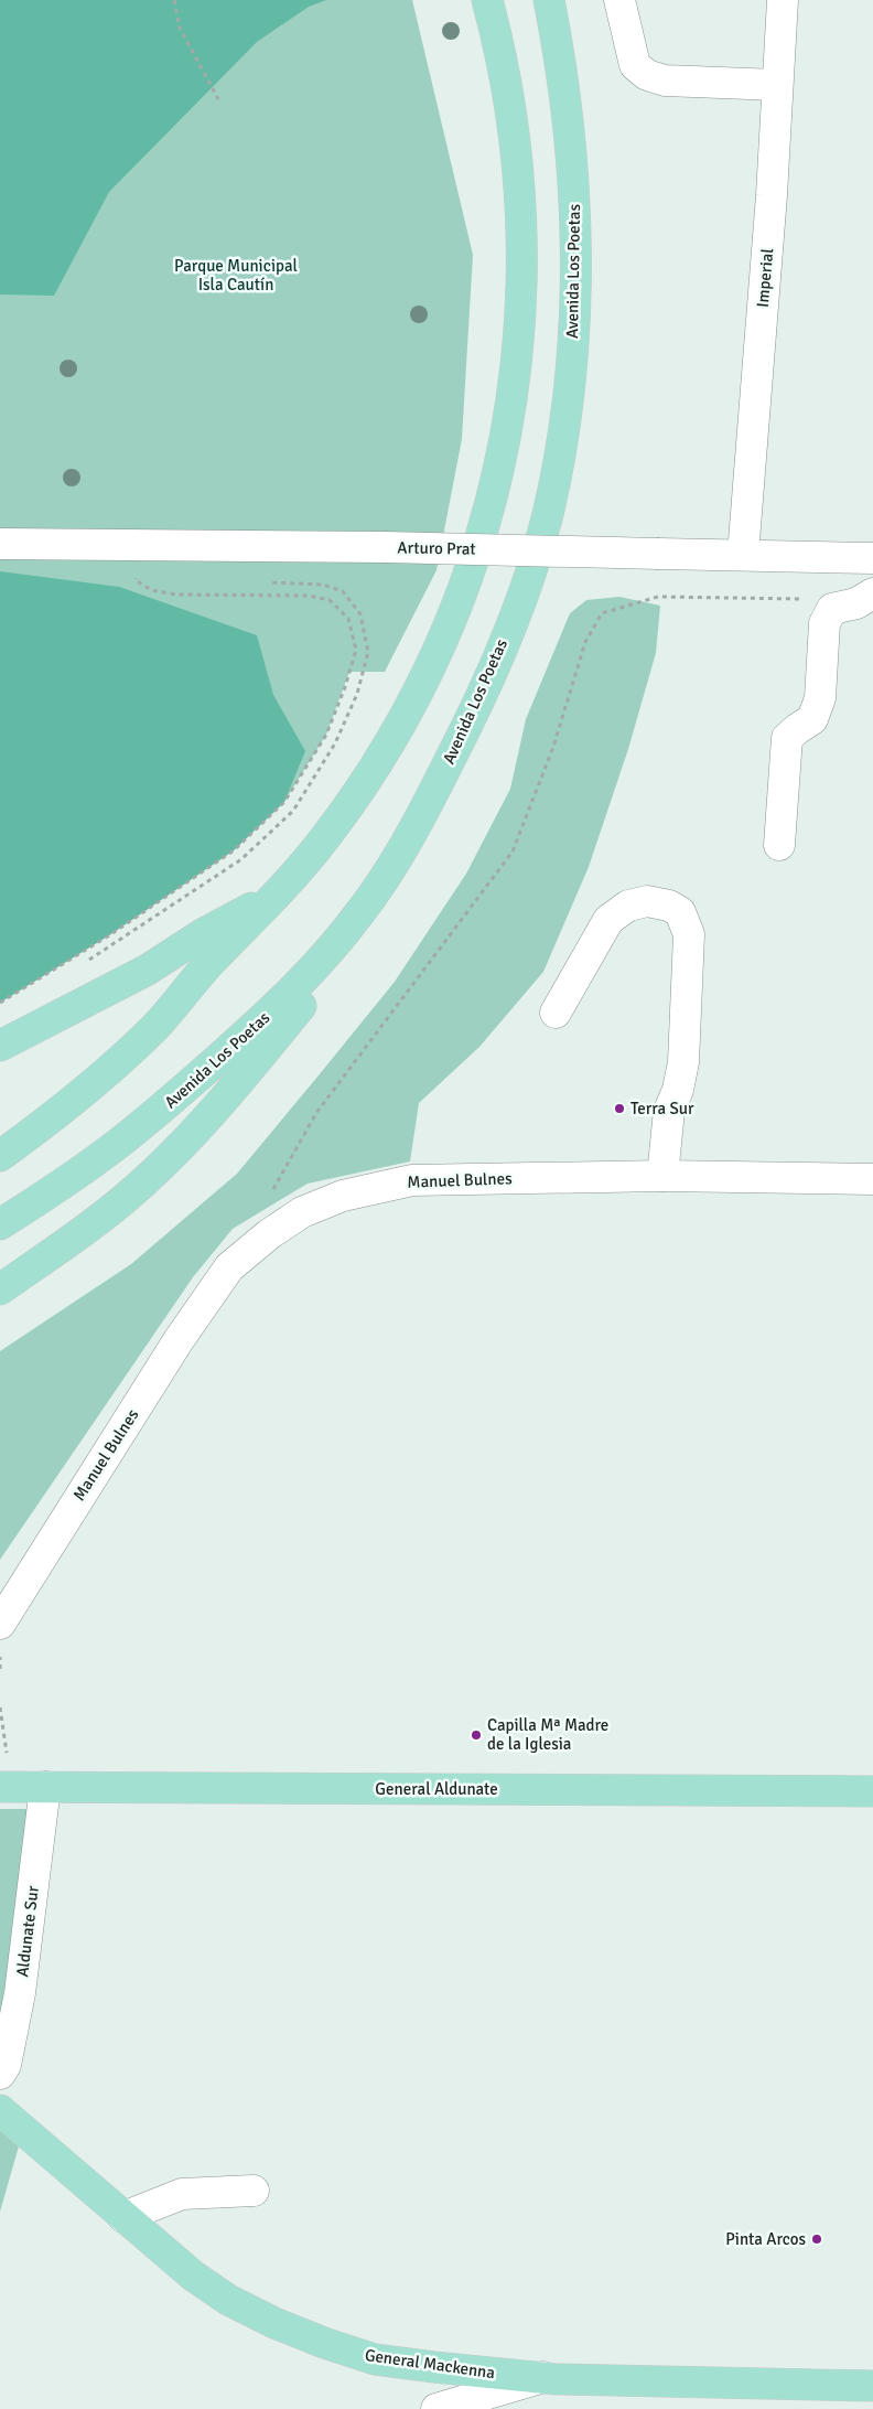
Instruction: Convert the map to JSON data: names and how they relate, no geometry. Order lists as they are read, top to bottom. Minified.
{"streets":{"main road":["Avenida Los Poetas","General Aldunate","General Mackenna"],"street":["Imperial","Arturo Prat","Manuel Bulnes","Aldunate Sur"]},"crossings":[["Imperial","Arturo Prat"],["General Aldunate","Aldunate Sur"]],"parks":["Parque Municipal Isla Cautín"],"places":["Terra Sur","Capilla Mª Madre de la Iglesia","Pinta Arcos"]}
